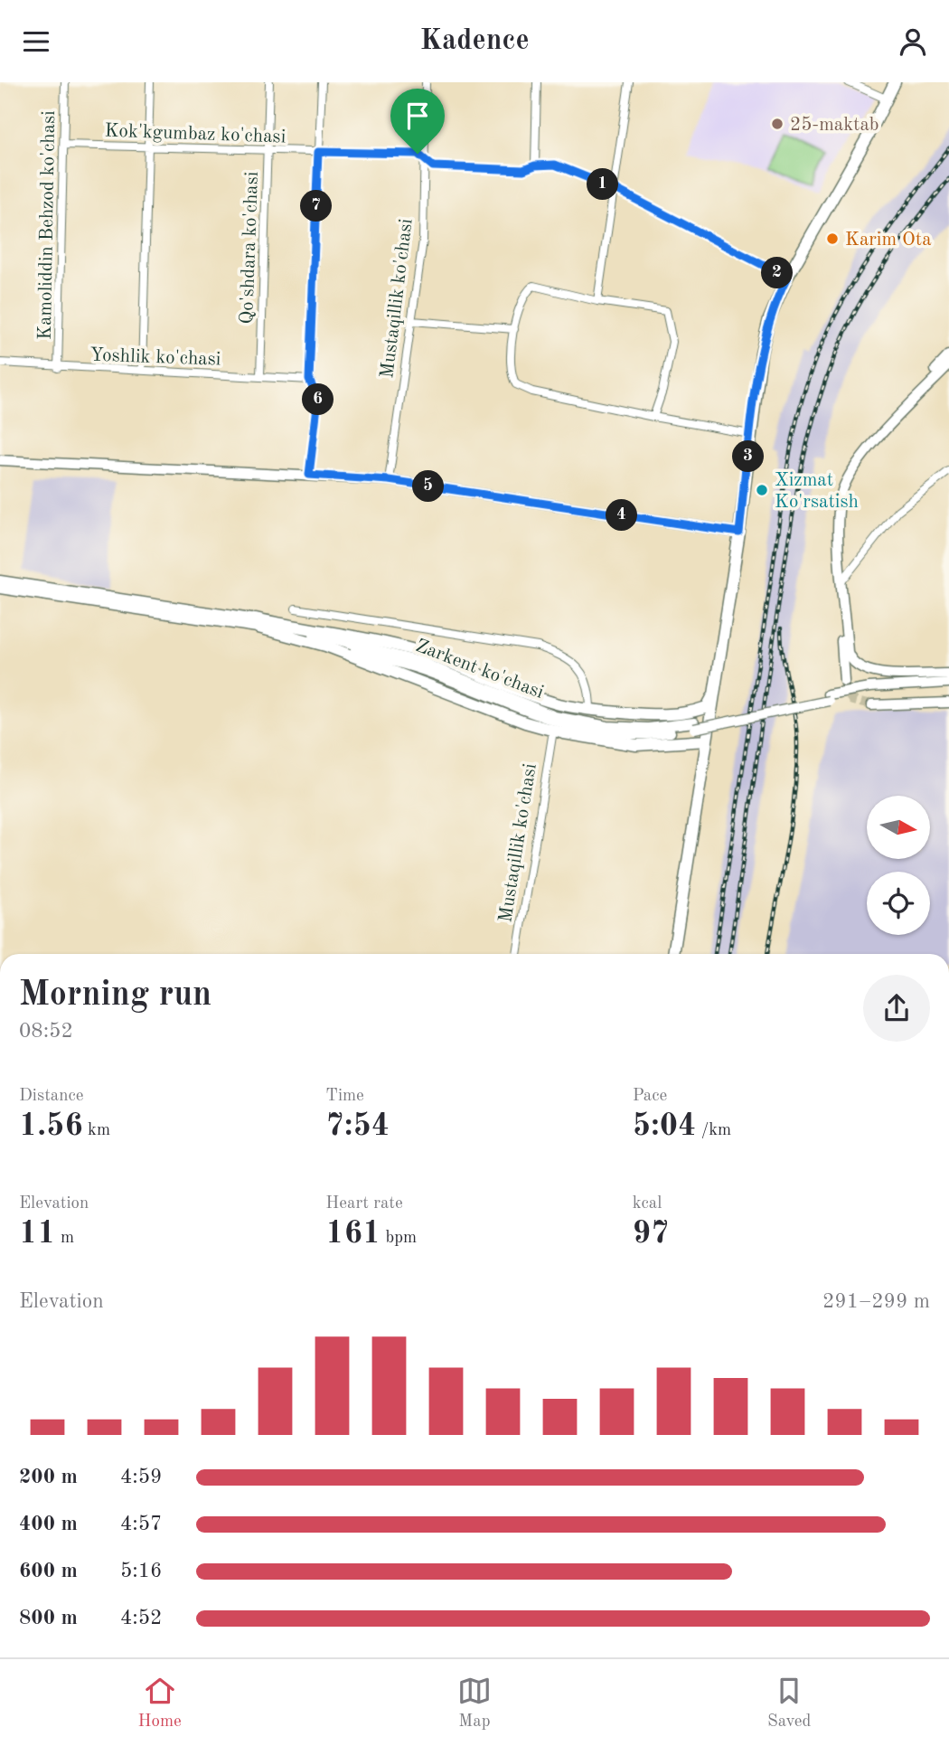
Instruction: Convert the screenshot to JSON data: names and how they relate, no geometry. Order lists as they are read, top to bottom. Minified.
{"streets":{"main road":["Zarkent ko'chasi"],"street":["Kok'kgumbaz ko'chasi","Kamoliddin Behzod ko'chasi","Qo'shdara ko'chasi","Mustaqillik ko'chasi","Yoshlik ko'chasi"]},"crossings":[["Kok'kgumbaz ko'chasi","Kamoliddin Behzod ko'chasi"],["Kok'kgumbaz ko'chasi","Qo'shdara ko'chasi"],["Kok'kgumbaz ko'chasi","Mustaqillik ko'chasi"],["Kamoliddin Behzod ko'chasi","Yoshlik ko'chasi"],["Qo'shdara ko'chasi","Yoshlik ko'chasi"]],"places":["25-maktab","Karim Ota","Xizmat Ko'rsatish"],"north":"right","page":{"header":"Kadence","pins":["1","7","2","6","3","5","4"],"heading":["Morning run","08:52"],"stats":[["Distance","1.56 km"],["Time","7:54"],["Pace","5:04 /km"],["Elevation","11 m"],["Heart rate","161 bpm"],["kcal","97"]],"chart":["Elevation","291–299 m"],"list":[{"name":"200 m","note":"4:59"},{"name":"400 m","note":"4:57"},{"name":"600 m","note":"5:16"},{"name":"800 m","note":"4:52"}],"tabs":["Home","Map","Saved"]}}
